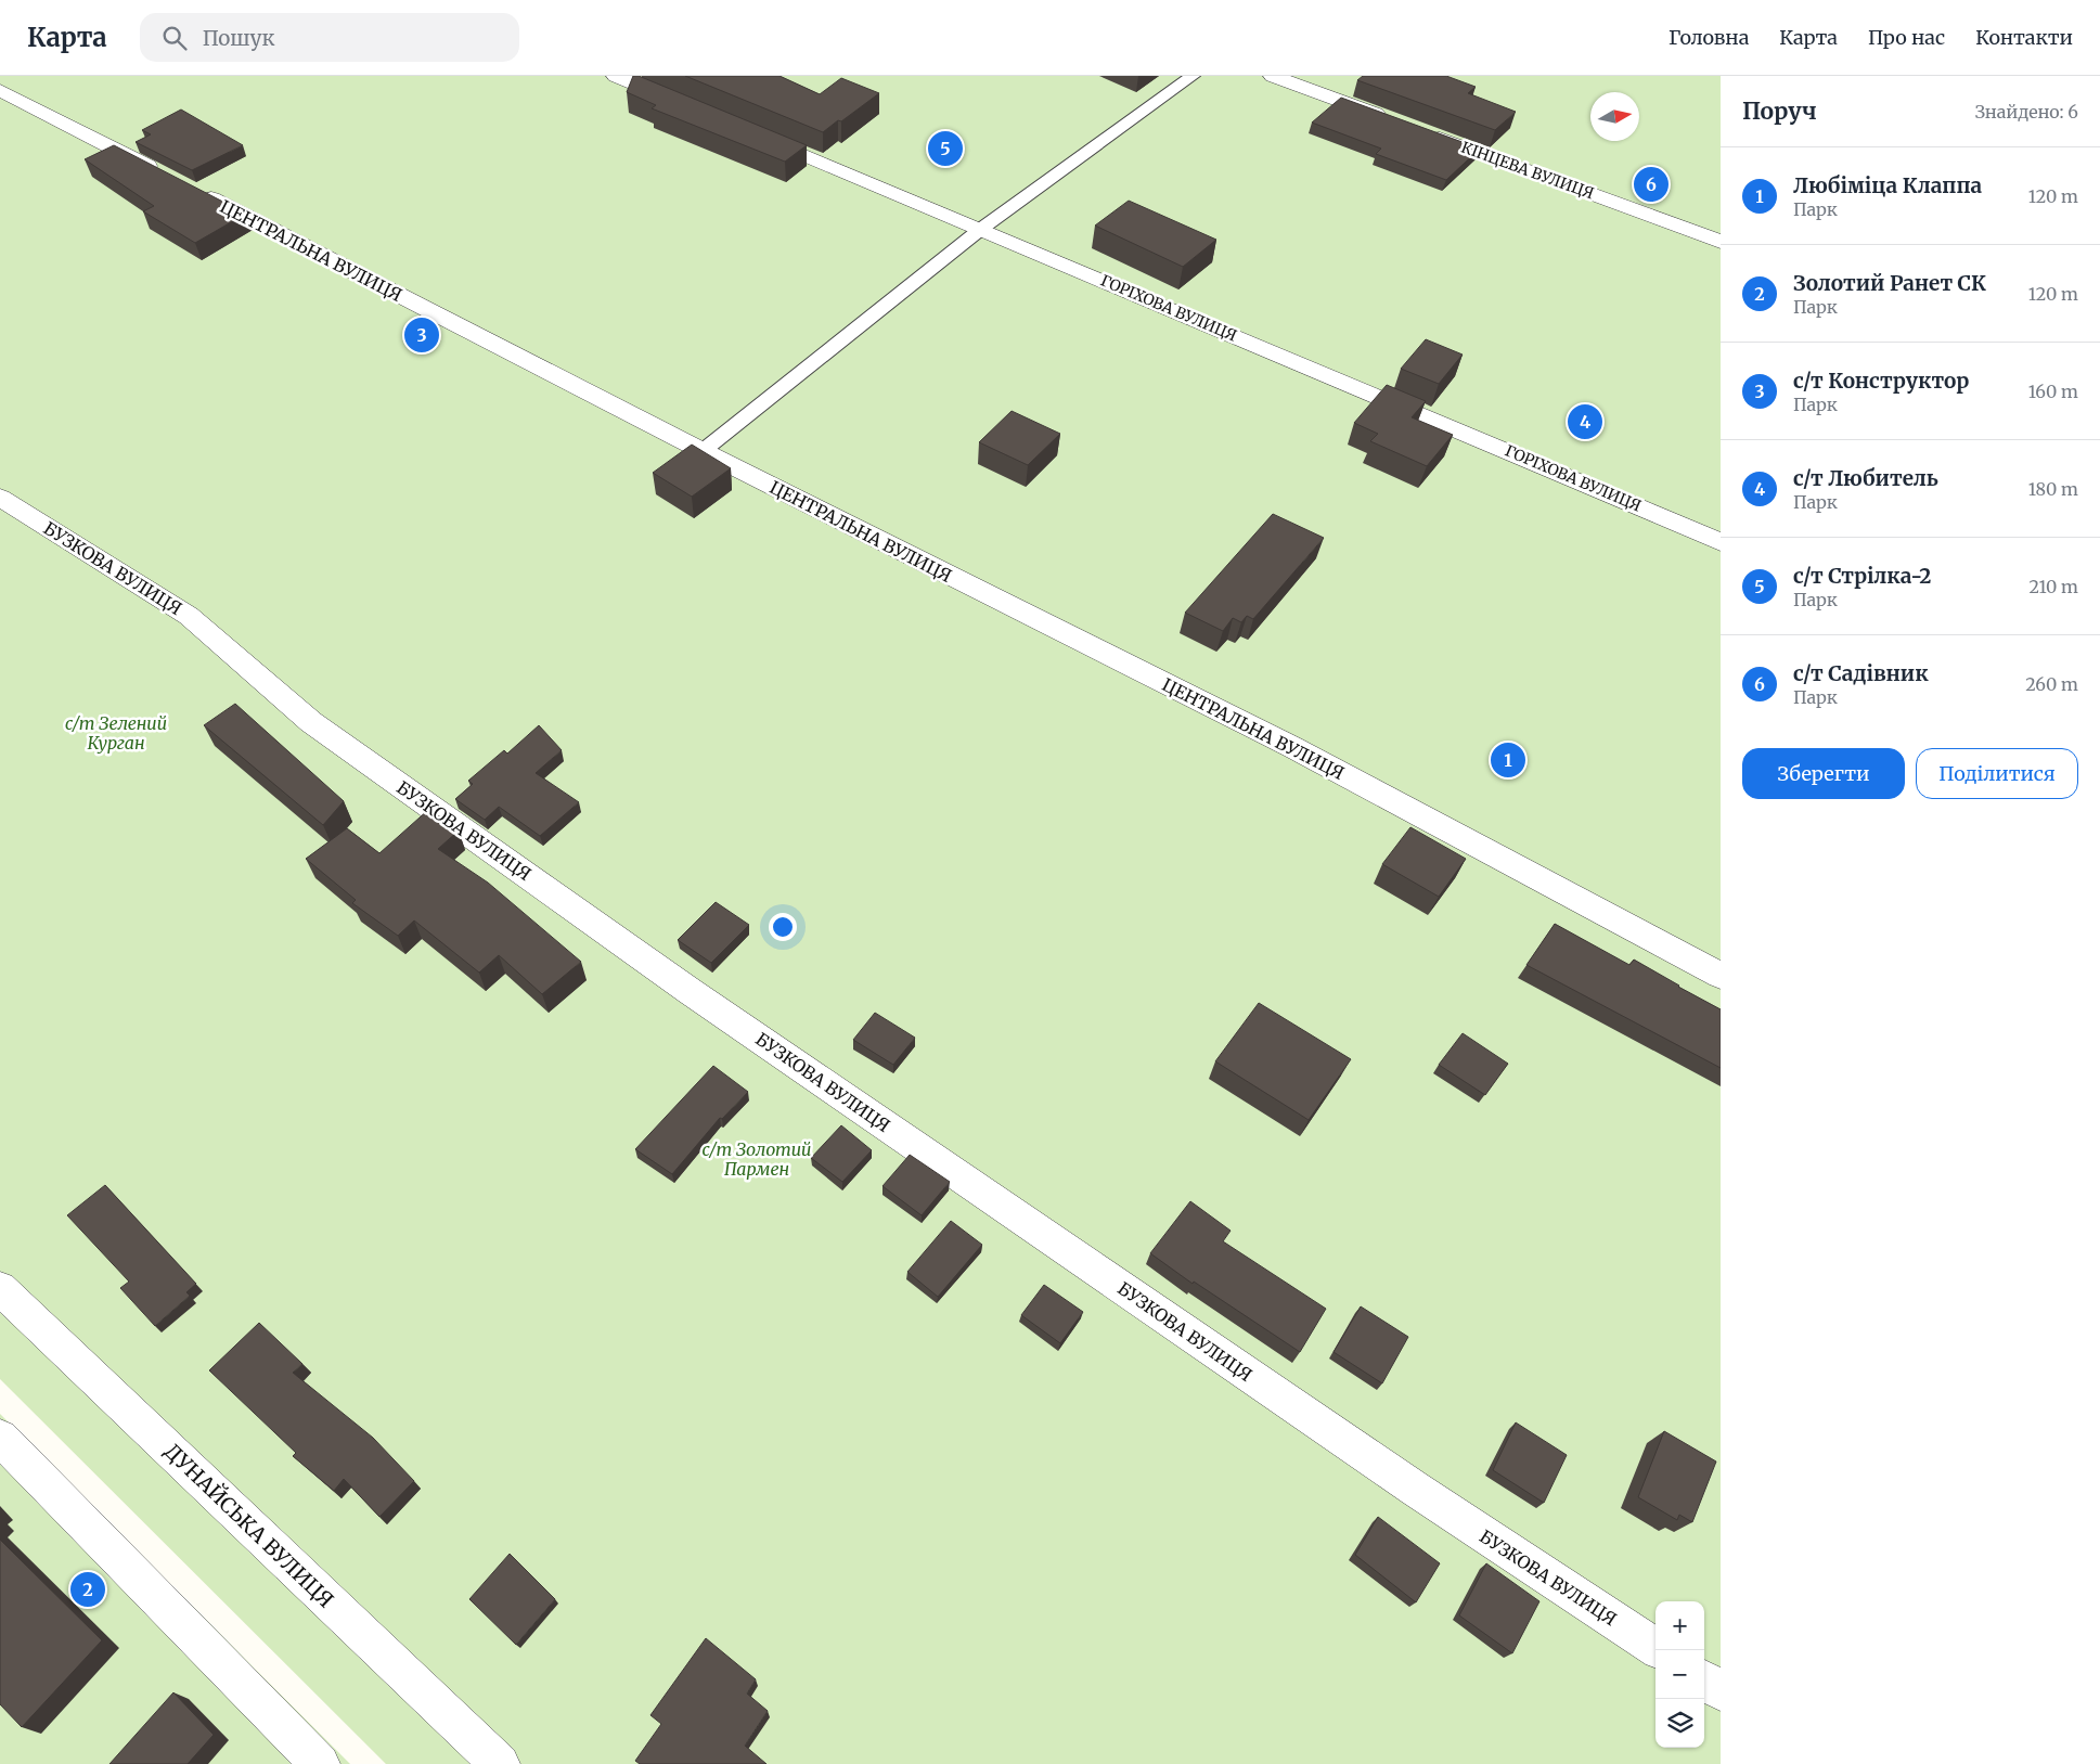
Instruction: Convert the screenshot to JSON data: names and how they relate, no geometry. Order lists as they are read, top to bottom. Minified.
{"streets":{"street":["КІНЦЕВА ВУЛИЦЯ","ЦЕНТРАЛЬНА ВУЛИЦЯ","ГОРІХОВА ВУЛИЦЯ","БУЗКОВА ВУЛИЦЯ","ДУНАЙСЬКА ВУЛИЦЯ"]},"parks":["с/т Зелений Курган","с/т Золотий Пармен"],"north":"right","page":{"header":"Карта","search":"Пошук","nav":["Головна","Карта","Про нас","Контакти"],"heading":["Поруч","Знайдено: 6"],"pins":["5","6","3","4","1","2"],"list":[{"mark":"1","name":"Любіміца Клаппа","note":"Парк","value":"120 m"},{"mark":"2","name":"Золотий Ранет СК","note":"Парк","value":"120 m"},{"mark":"3","name":"с/т Конструктор","note":"Парк","value":"160 m"},{"mark":"4","name":"с/т Любитель","note":"Парк","value":"180 m"},{"mark":"5","name":"с/т Стрілка-2","note":"Парк","value":"210 m"},{"mark":"6","name":"с/т Садівник","note":"Парк","value":"260 m"}],"buttons":["Зберегти","Поділитися"],"map_buttons":["+","−"]}}
